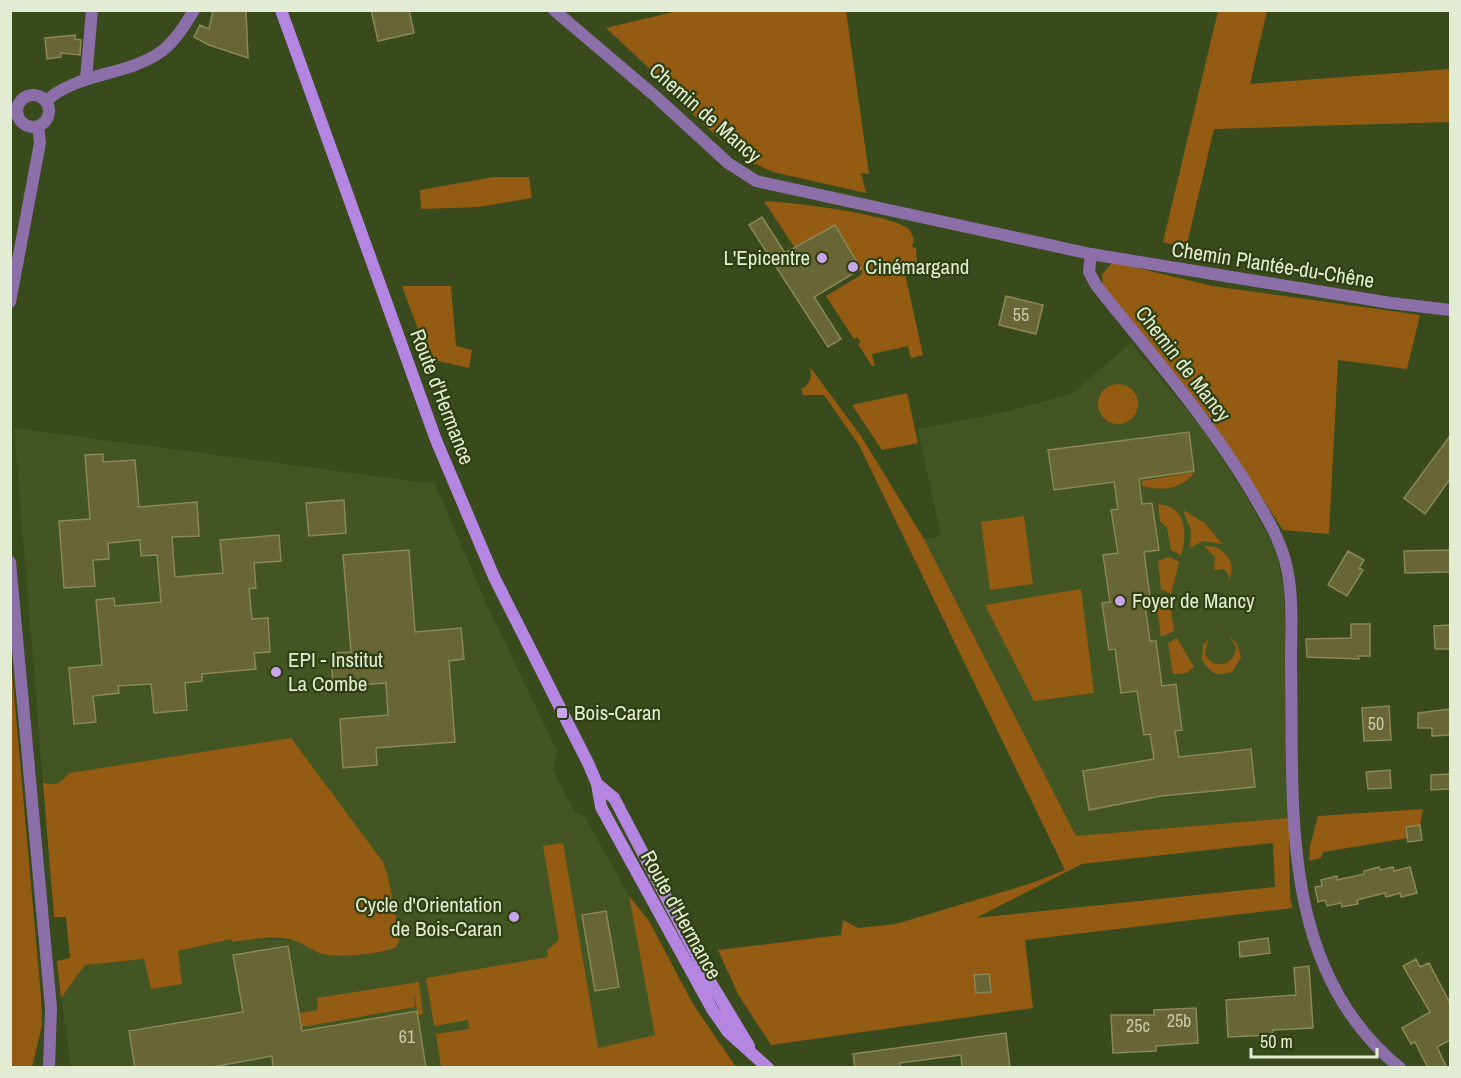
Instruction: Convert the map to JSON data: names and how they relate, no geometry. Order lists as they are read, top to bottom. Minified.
{"streets":{"main road":["Route d'Hermance"],"street":["Chemin de Mancy","Chemin Plantée-du-Chêne"]},"crossings":[["Chemin de Mancy","Chemin Plantée-du-Chêne"]],"places":{"other":["L'Epicentre","Cinémargand","Foyer de Mancy","EPI - Institut La Combe","Cycle d'Orientation de Bois-Caran"],"transit":["Bois-Caran"]},"house_numbers":["55","50","25b","25c","61"],"scale_bar":"50 m"}
